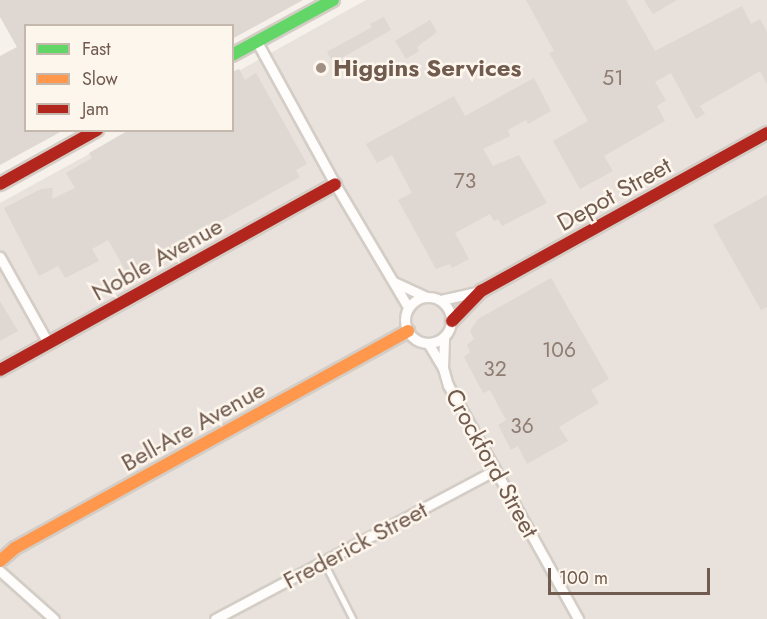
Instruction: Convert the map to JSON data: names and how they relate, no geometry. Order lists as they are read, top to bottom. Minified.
{"streets":{"street":["Depot Street","Noble Avenue","Bell-Are Avenue","Crockford Street","Frederick Street"]},"crossings":[["Depot Street","Bell-Are Avenue"],["Depot Street","Crockford Street"],["Bell-Are Avenue","Crockford Street"],["Crockford Street","Frederick Street"]],"places":["Higgins Services"],"house_numbers":["51","73","106","32","36"],"legend":["Fast","Slow","Jam"],"scale_bar":"100 m"}
